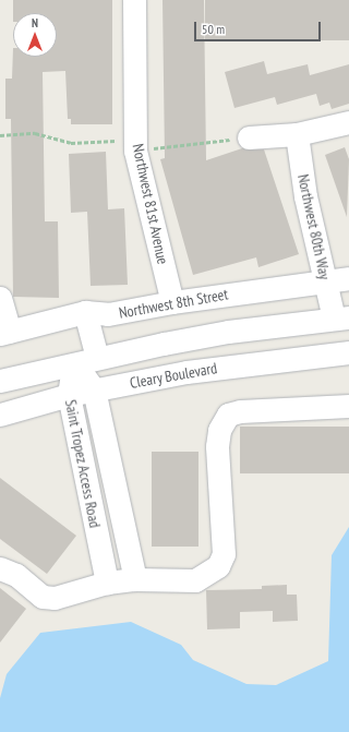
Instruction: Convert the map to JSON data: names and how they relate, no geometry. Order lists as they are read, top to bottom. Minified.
{"streets":{"street":["Northwest 81st Avenue","Northwest 80th Way","Northwest 8th Street","Cleary Boulevard","Saint Tropez Access Road"]},"crossings":[["Northwest 81st Avenue","Northwest 8th Street"],["Northwest 80th Way","Northwest 8th Street"],["Northwest 80th Way","Cleary Boulevard"],["Cleary Boulevard","Saint Tropez Access Road"]],"scale_bar":"50 m","north":"top"}
